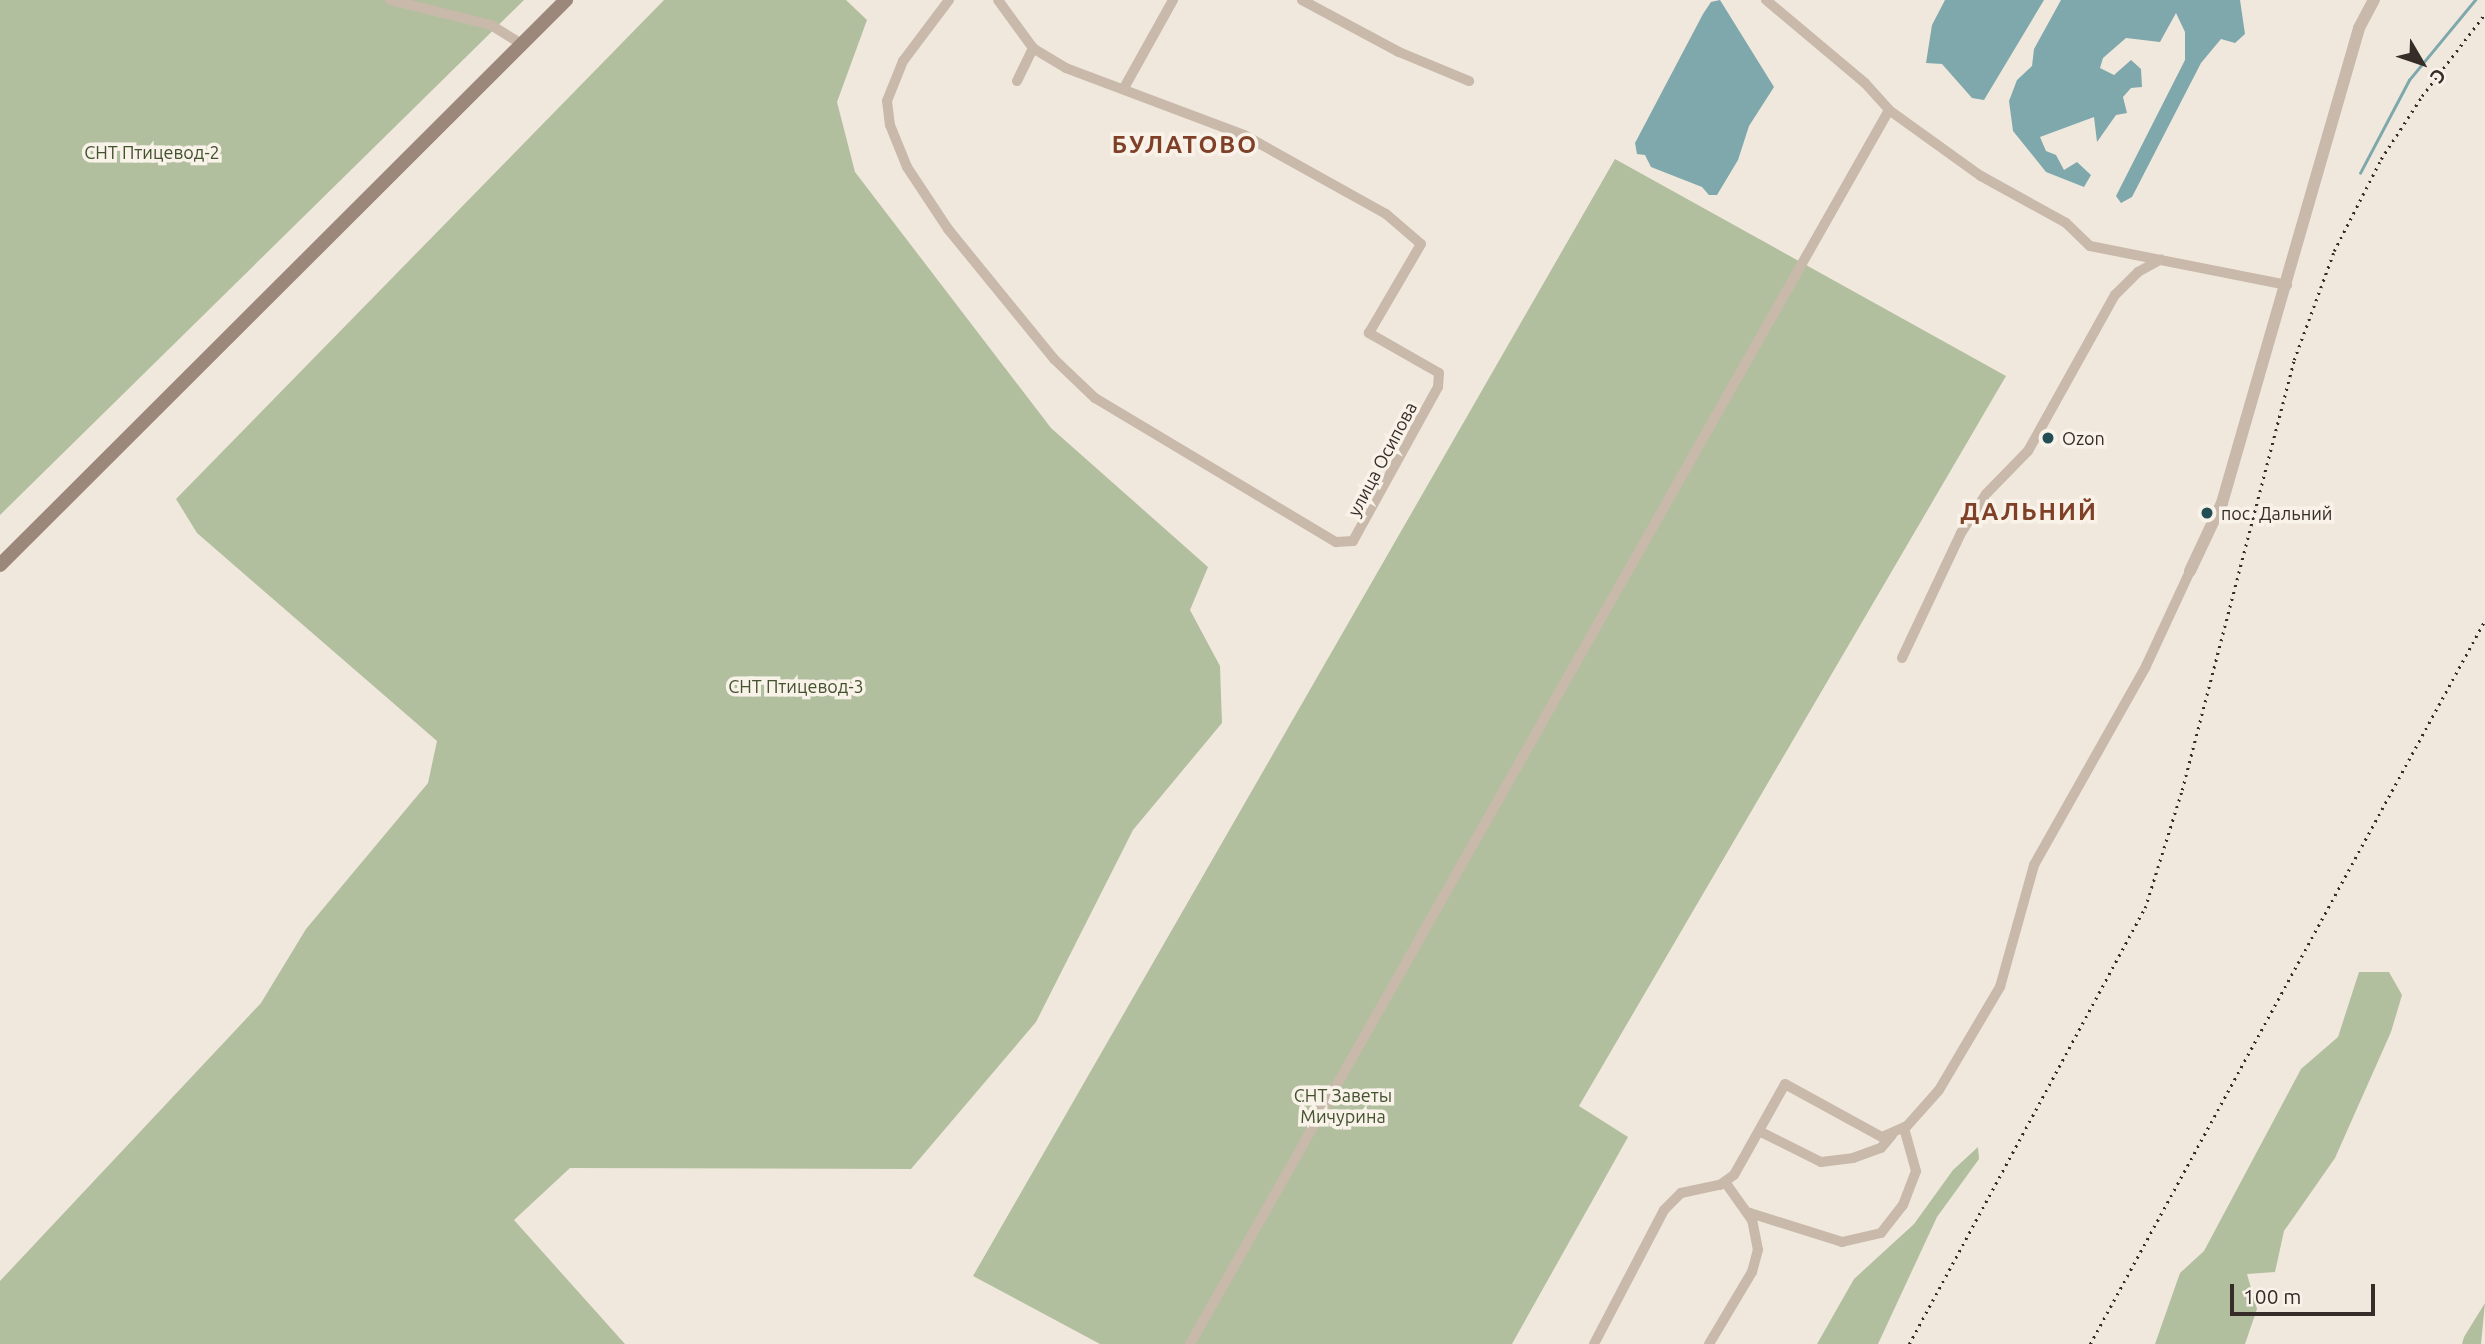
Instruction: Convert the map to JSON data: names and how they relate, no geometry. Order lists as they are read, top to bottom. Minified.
{"streets":{"street":["улица Осипова"]},"districts":["БУЛАТОВО","ДАЛЬНИЙ"],"parks":["СНТ Птицевод-2","СНТ Птицевод-3","СНТ Заветы Мичурина"],"places":["Ozon","пос. Дальний"],"scale_bar":"100 m","north":"bottom right"}
